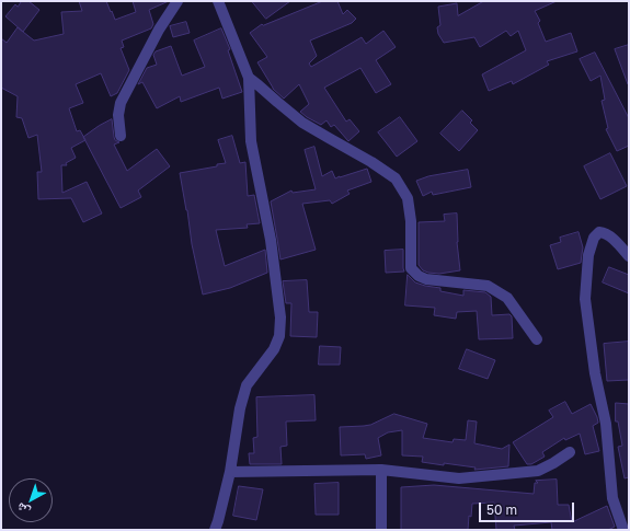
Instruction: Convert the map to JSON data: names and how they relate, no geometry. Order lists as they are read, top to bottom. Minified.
{"scale_bar":"50 m","north":"bottom left"}
